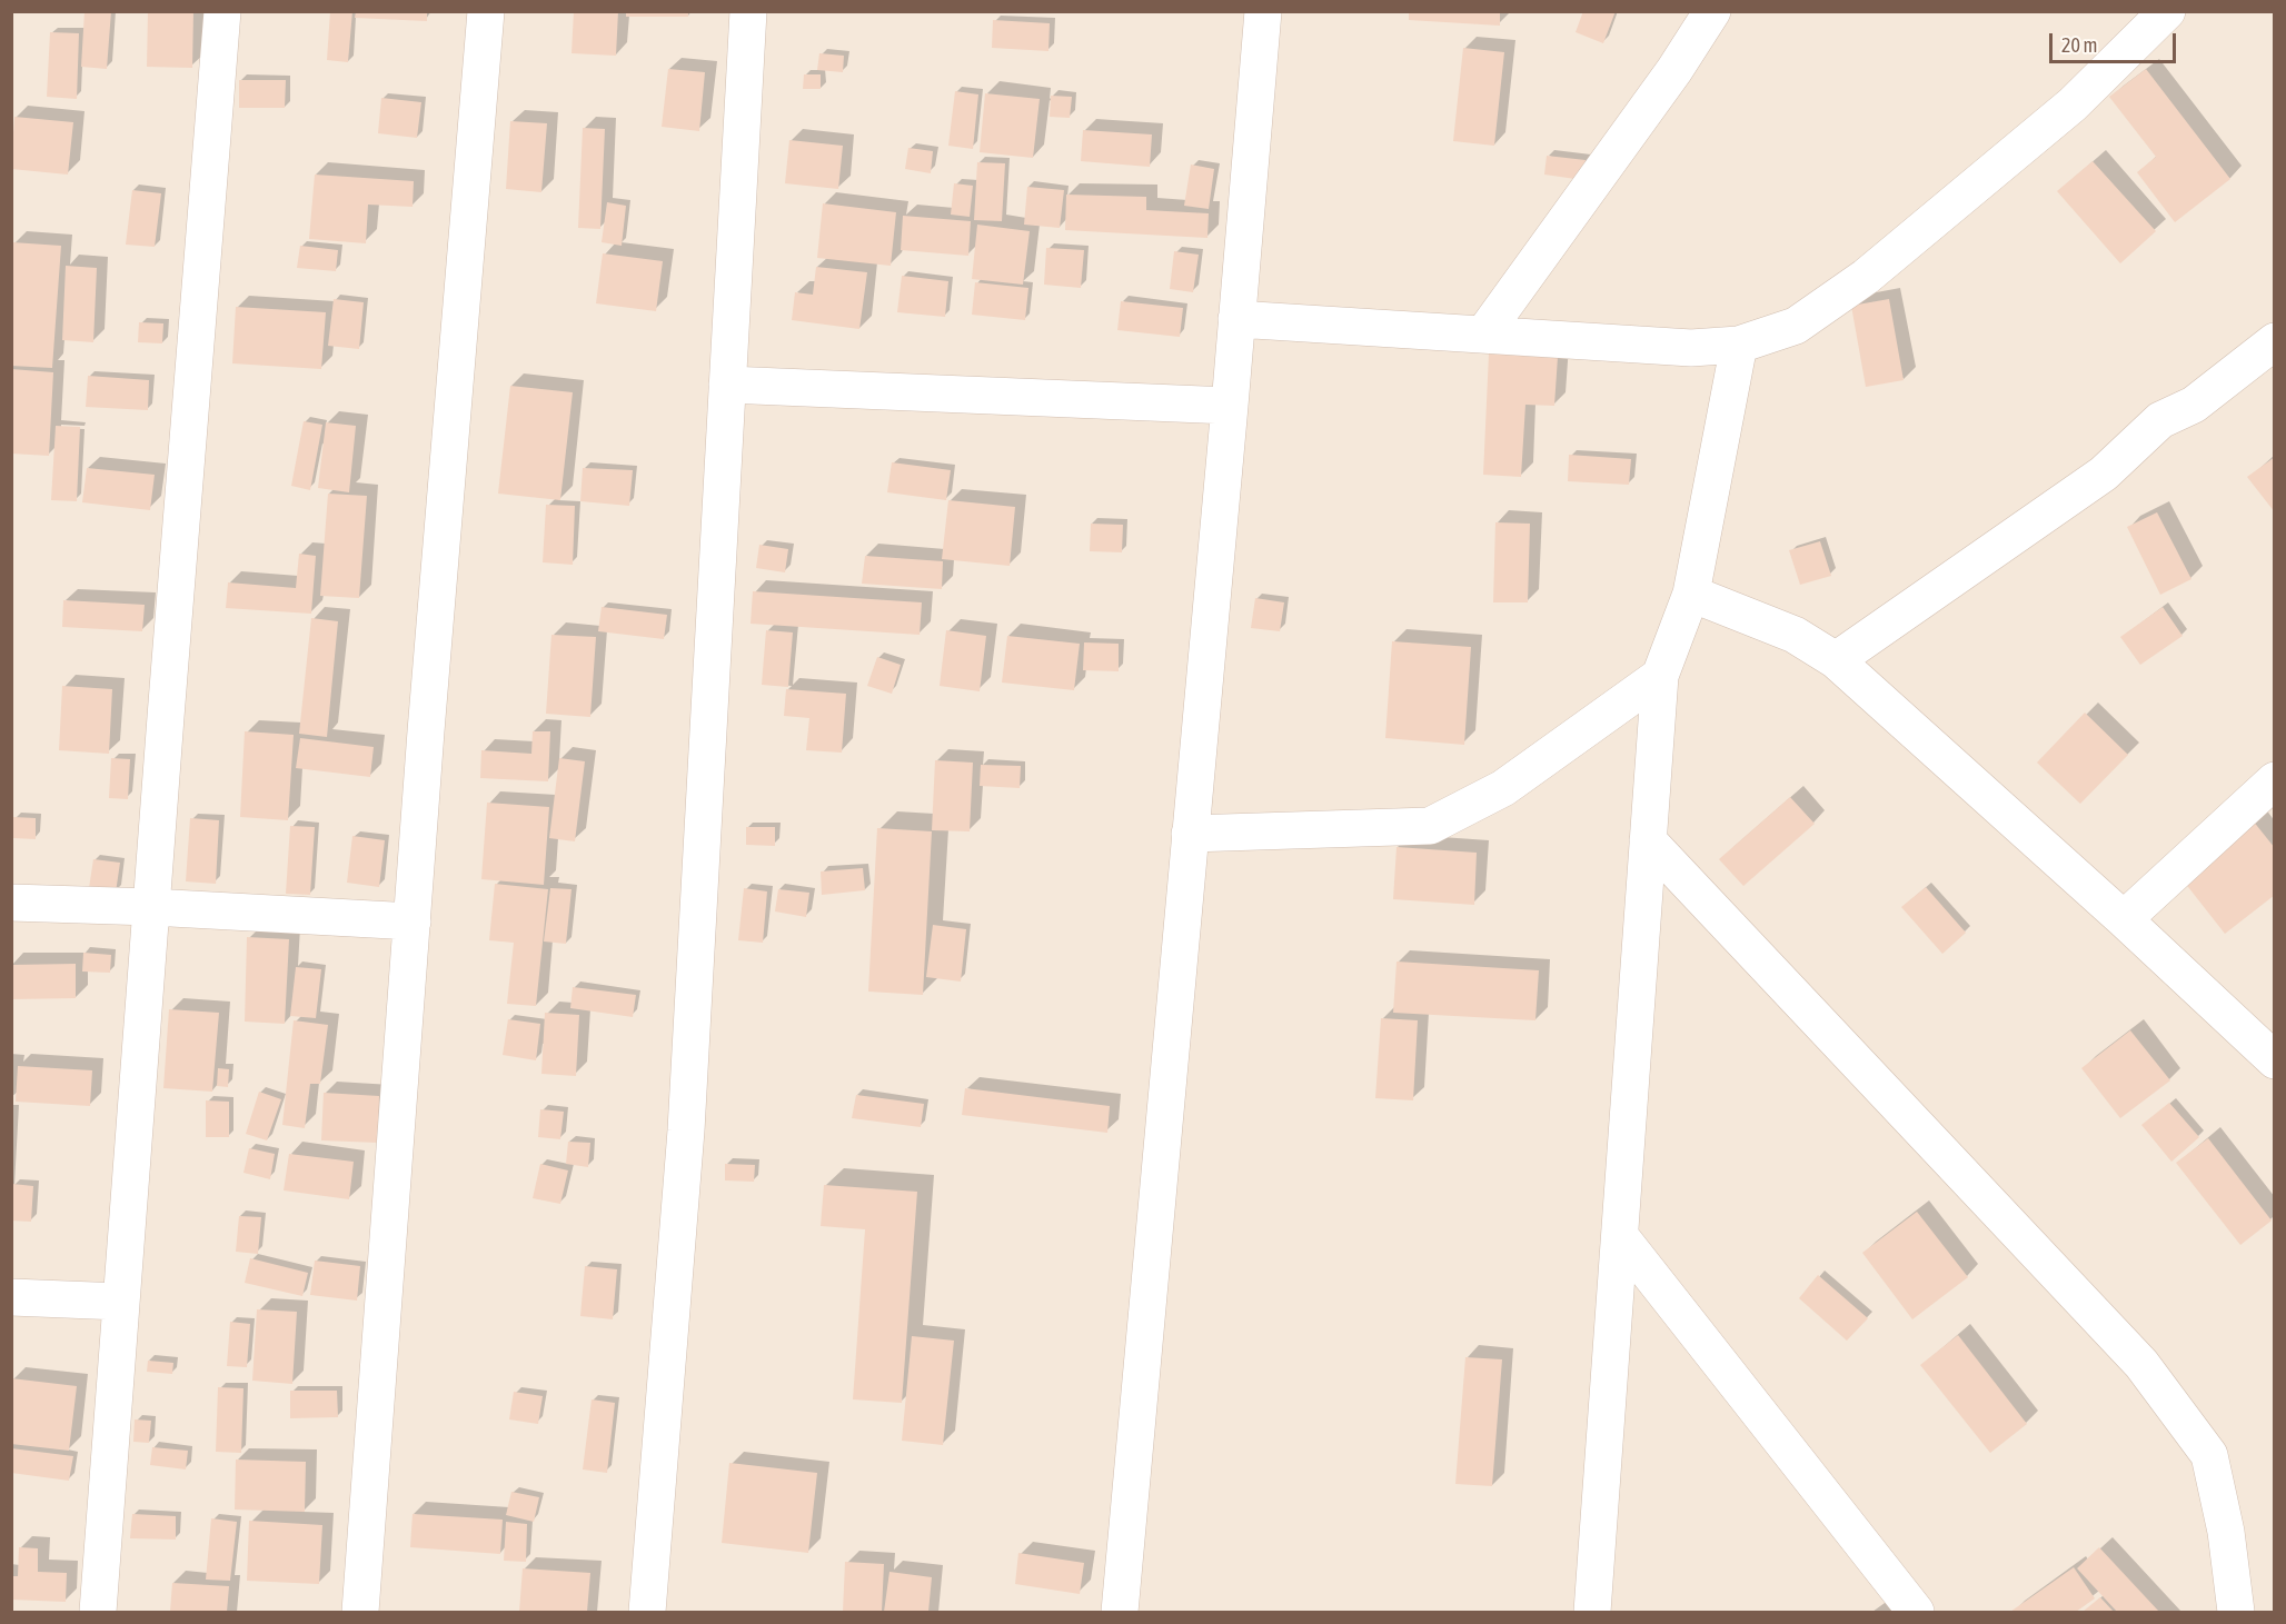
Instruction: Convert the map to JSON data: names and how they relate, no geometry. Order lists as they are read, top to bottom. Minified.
{"scale_bar":"20 m"}
